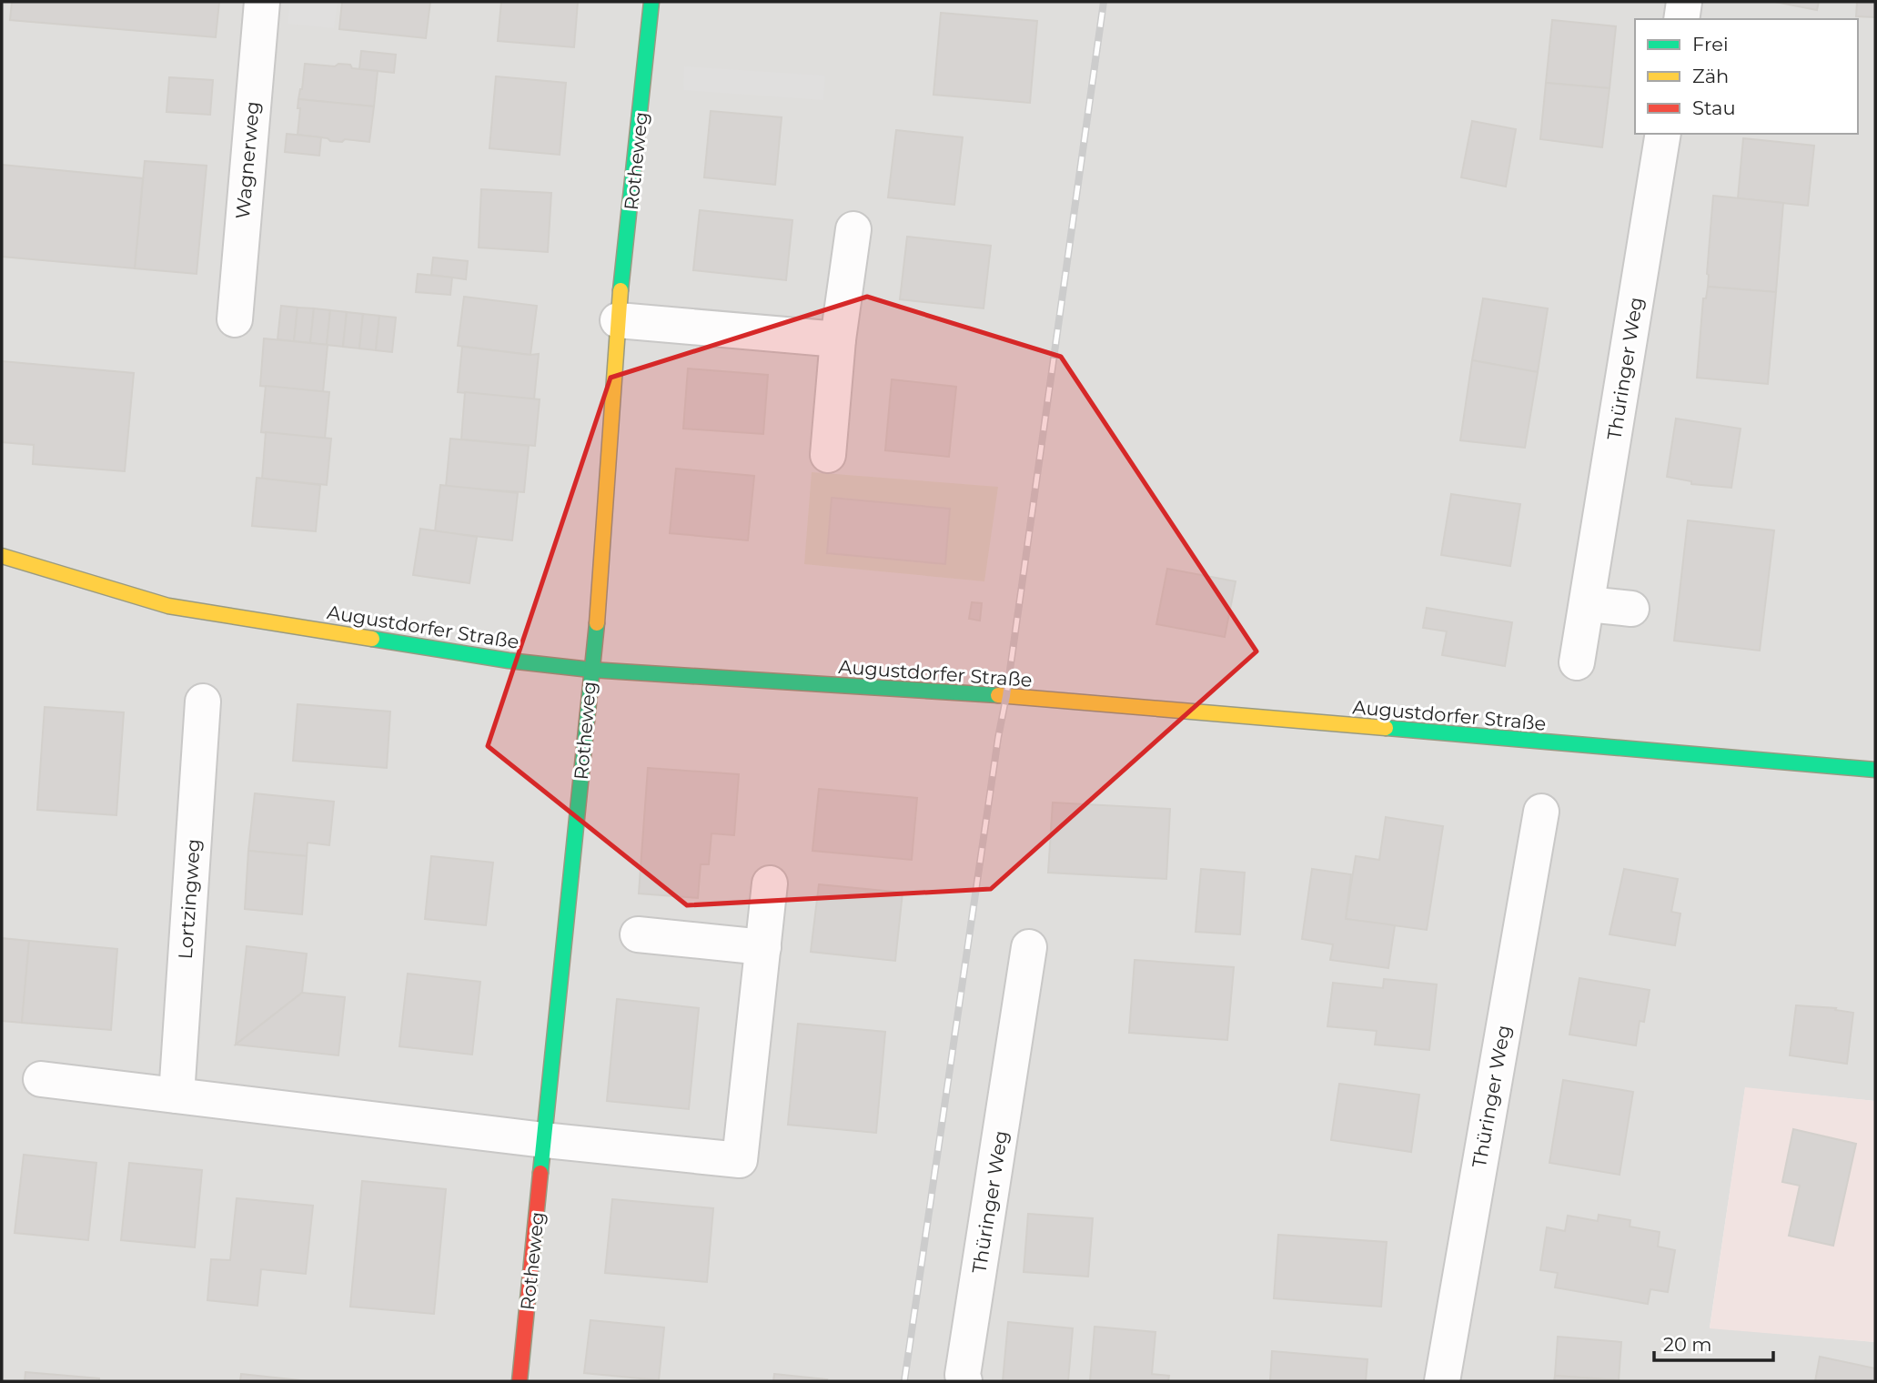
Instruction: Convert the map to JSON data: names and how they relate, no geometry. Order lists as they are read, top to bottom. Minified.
{"streets":{"street":["Wagnerweg","Rotheweg","Thüringer Weg","Augustdorfer Straße","Lortzingweg"]},"crossings":[["Rotheweg","Augustdorfer Straße"]],"legend":["Frei","Zäh","Stau"],"scale_bar":"20 m"}
